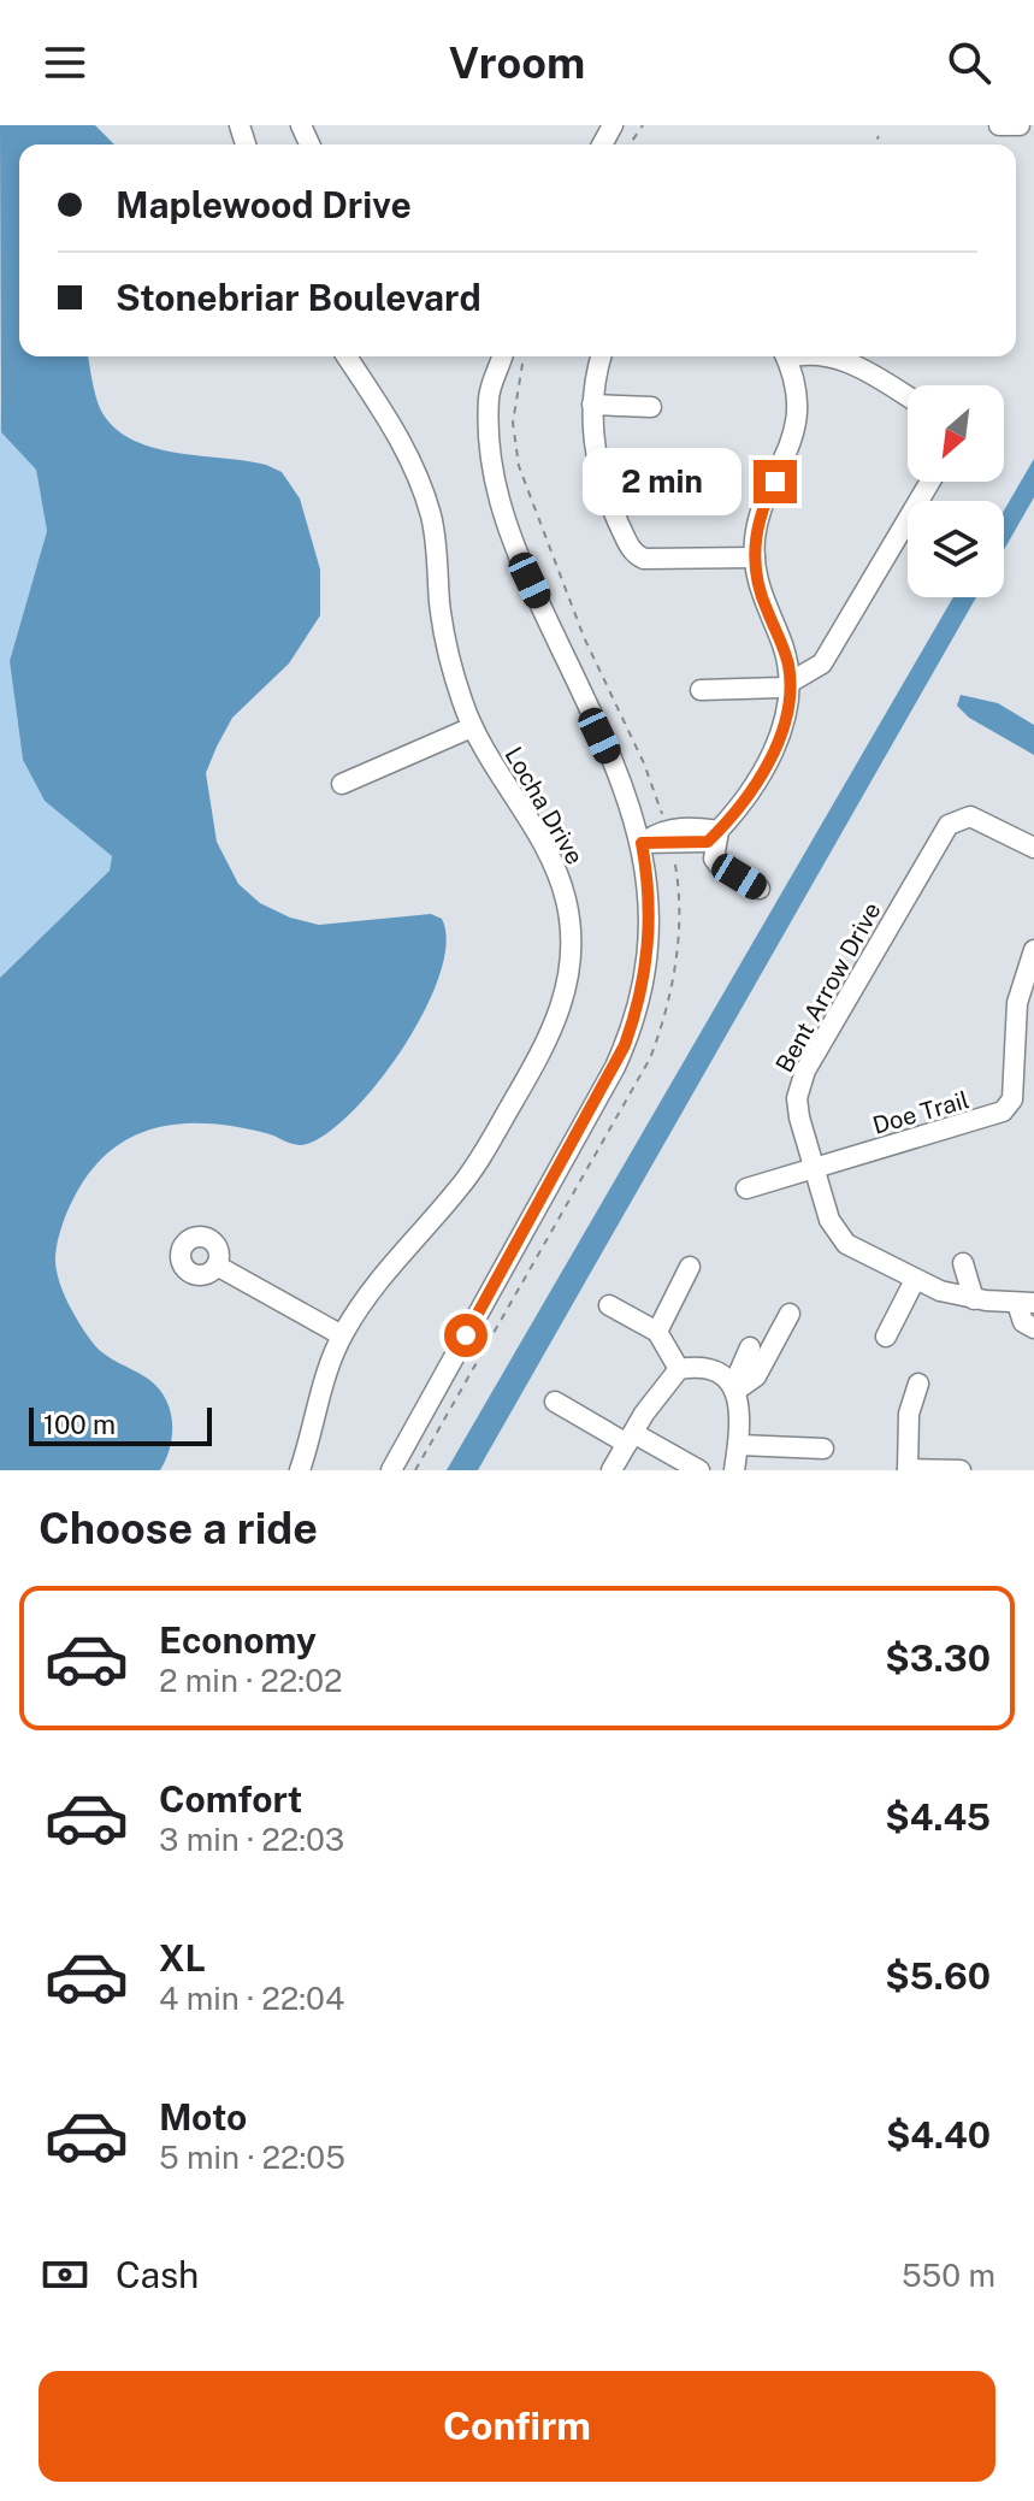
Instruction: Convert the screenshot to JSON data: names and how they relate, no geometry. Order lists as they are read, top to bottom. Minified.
{"streets":{"street":["Locha Drive","Bent Arrow Drive","Doe Trail"]},"crossings":[["Bent Arrow Drive","Doe Trail"]],"scale_bar":"100 m","north":"bottom left","page":{"header":"Vroom","banner":["Maplewood Drive","Stonebriar Boulevard"],"bubble":"2 min","scale":"100 m","heading":"Choose a ride","list":[{"name":"Economy","note":"2 min · 22:02","value":"$3.30"},{"name":"Comfort","note":"3 min · 22:03","value":"$4.45"},{"name":"XL","note":"4 min · 22:04","value":"$5.60"},{"name":"Moto","note":"5 min · 22:05","value":"$4.40"}],"pay":["Cash","550 m"],"buttons":"Confirm"}}
